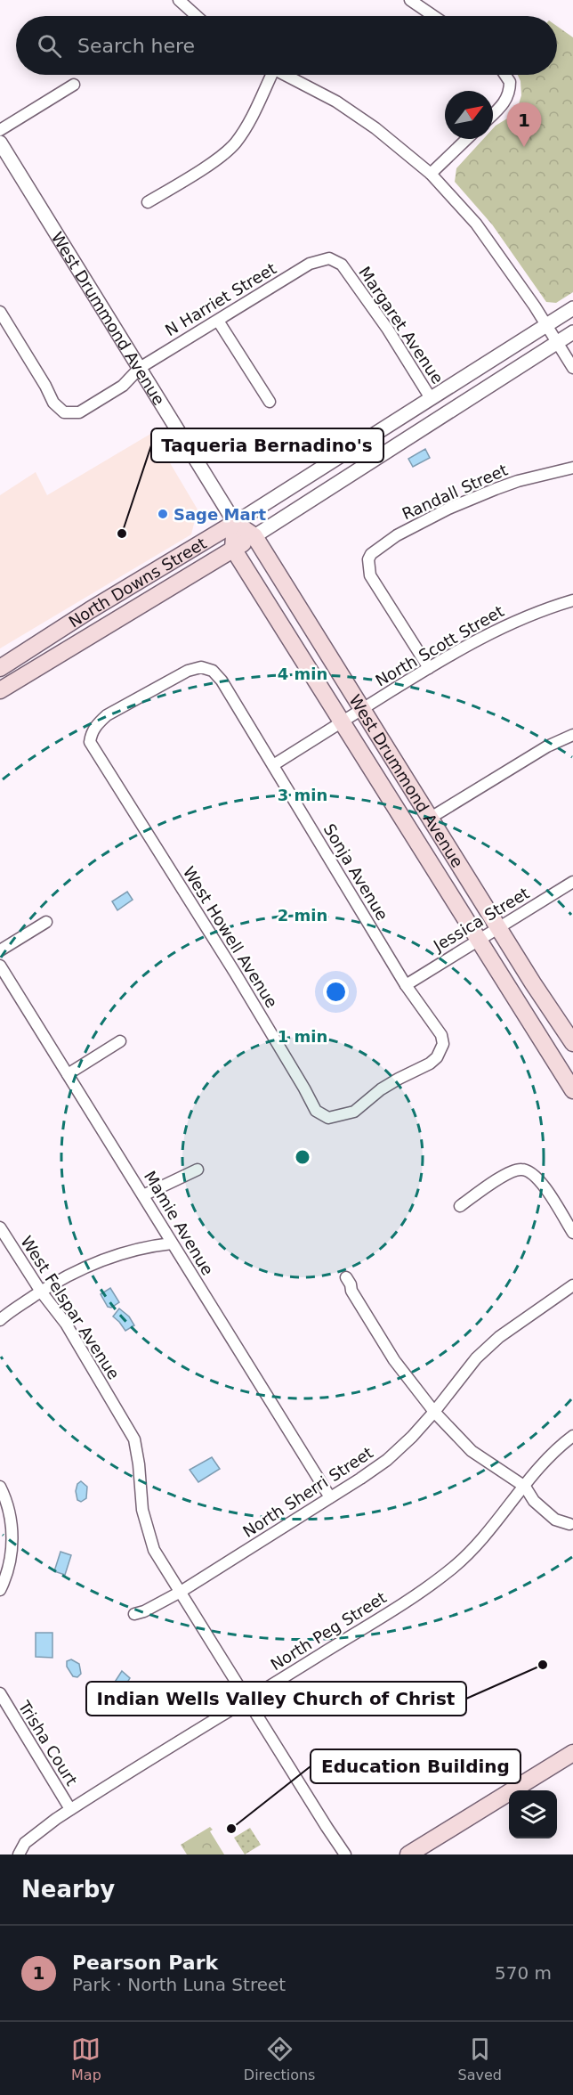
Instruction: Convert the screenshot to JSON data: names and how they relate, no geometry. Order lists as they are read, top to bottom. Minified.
{"streets":{"main road":["West Drummond Avenue","North Downs Street"],"street":["N Harriet Street","Margaret Avenue","Randall Street","North Scott Street","Sonja Avenue","Jessica Street","West Howell Avenue","Mamie Avenue","West Felspar Avenue","North Sherri Street","North Peg Street","Trisha Court"]},"crossings":[["N Harriet Street","West Drummond Avenue"],["N Harriet Street","Margaret Avenue"],["West Drummond Avenue","North Downs Street"],["West Drummond Avenue","North Scott Street"],["West Drummond Avenue","Jessica Street"],["Margaret Avenue","North Downs Street"],["Randall Street","North Scott Street"],["North Scott Street","Sonja Avenue"],["Sonja Avenue","Jessica Street"],["Sonja Avenue","West Howell Avenue"],["Mamie Avenue","North Sherri Street"],["West Felspar Avenue","North Sherri Street"],["West Felspar Avenue","North Peg Street"],["North Peg Street","Trisha Court"]],"places":["Sage Mart","Taqueria Bernadino's","Indian Wells Valley Church of Christ","Education Building"],"north":"top right","page":{"search":"Search here","pins":"1","heading":"Nearby","list":[{"mark":"1","name":"Pearson Park","note":"Park · North Luna Street","value":"570 m"}],"nav":["Map","Directions","Saved"]},"rings":["4 min","3 min","2 min","1 min"]}
